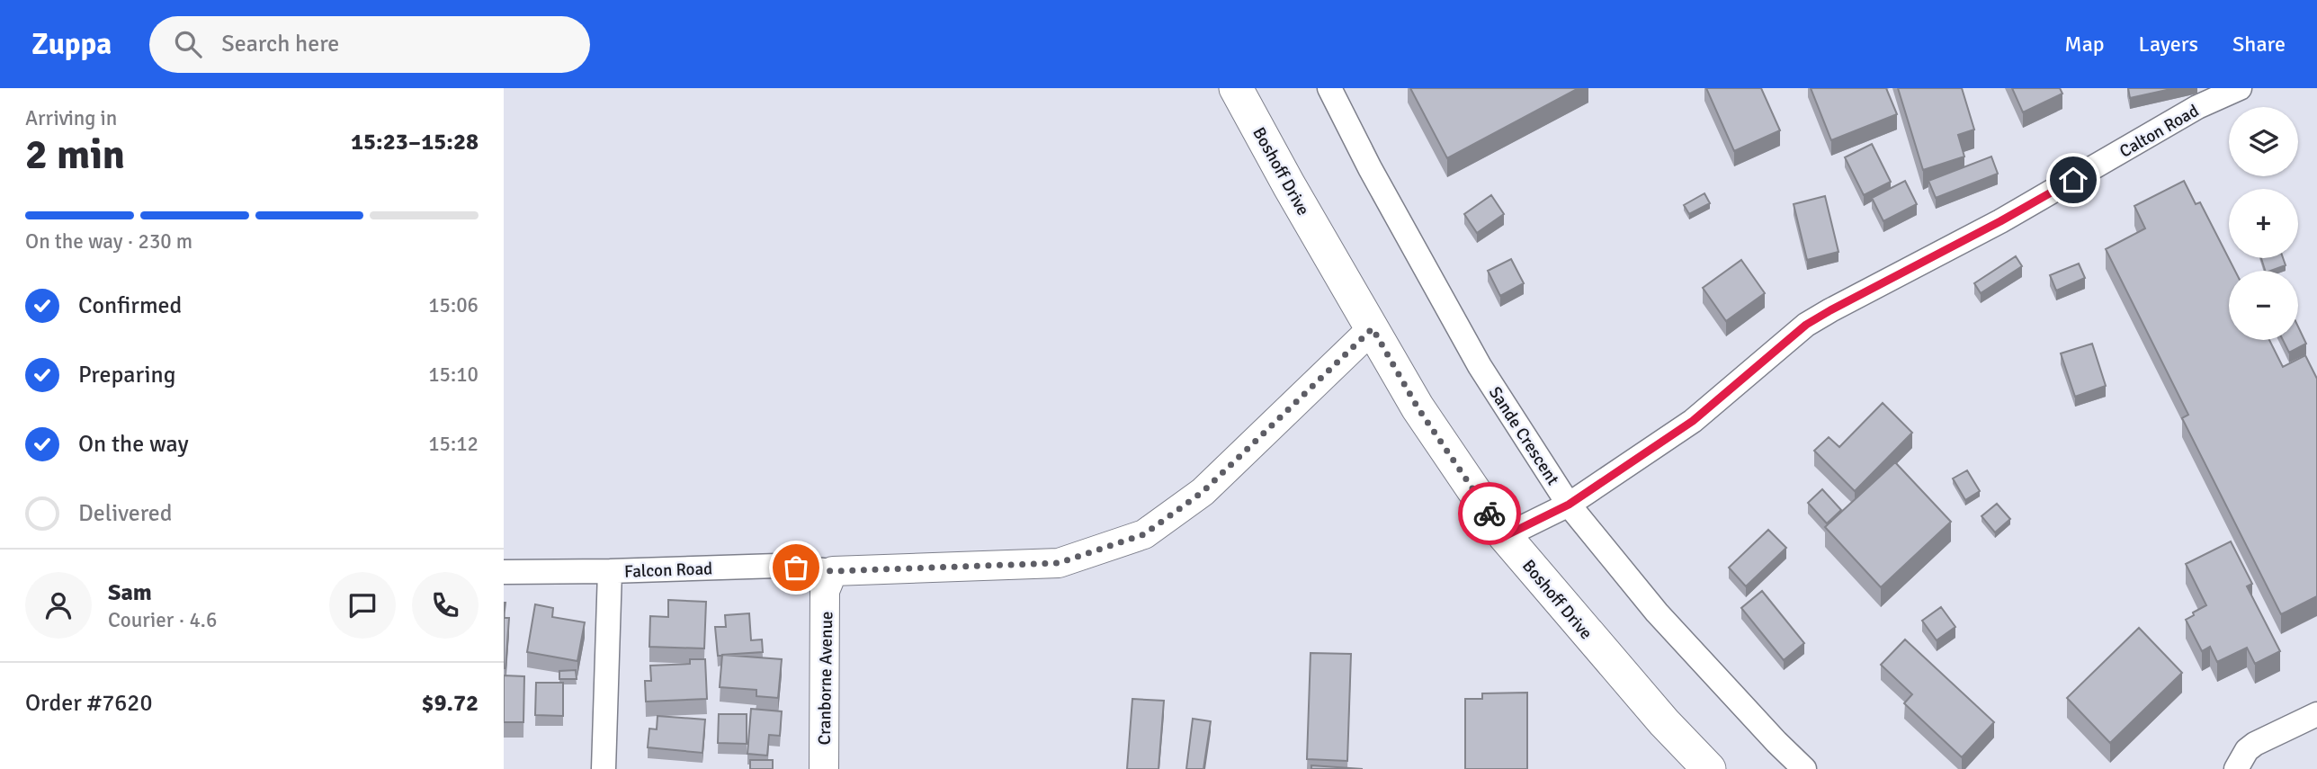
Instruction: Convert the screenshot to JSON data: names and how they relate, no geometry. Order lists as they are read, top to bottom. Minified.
{"streets":{"main road":["Boshoff Drive"],"street":["Calton Road","Sande Crescent","Falcon Road","Cranborne Avenue"]},"crossings":[["Calton Road","Boshoff Drive"],["Calton Road","Sande Crescent"],["Falcon Road","Cranborne Avenue"]],"page":{"header":"Zuppa","search":"Search here","nav":["Map","Layers","Share"],"heading":["2 min","Arriving in","15:23–15:28"],"panel":["Sam","Courier · 4.6","Order #7620","$9.72"],"map_buttons":["+","−"],"bar":"On the way · 230 m","list":[["Confirmed","15:06"],["Preparing","15:10"],["On the way","15:12"],"Delivered"]}}
